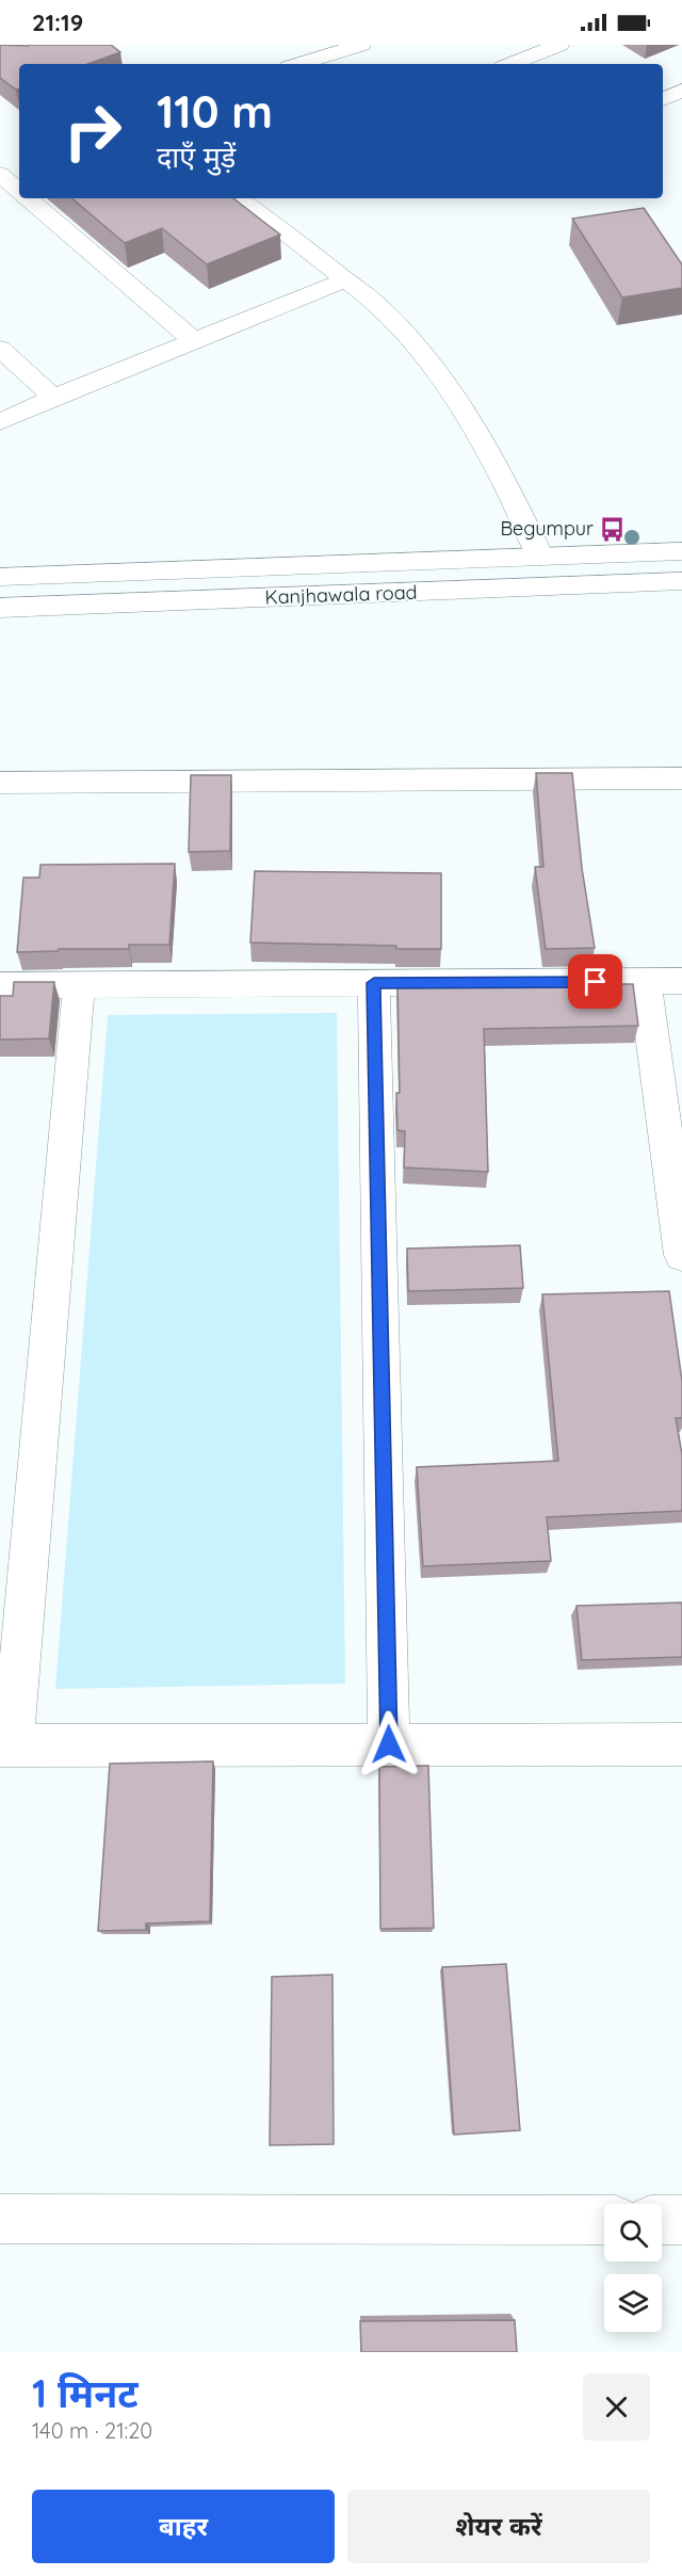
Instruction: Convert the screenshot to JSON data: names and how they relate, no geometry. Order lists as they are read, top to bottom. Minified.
{"streets":{"street":["Kanjhawala road"]},"places":{"bus stop":["Begumpur"]},"page":{"status":"21:19","turn":["110 m","दाएँ मुड़ें"],"heading":["1 मिनट","140 m · 21:20"],"buttons":["बाहर","शेयर करें"]}}
